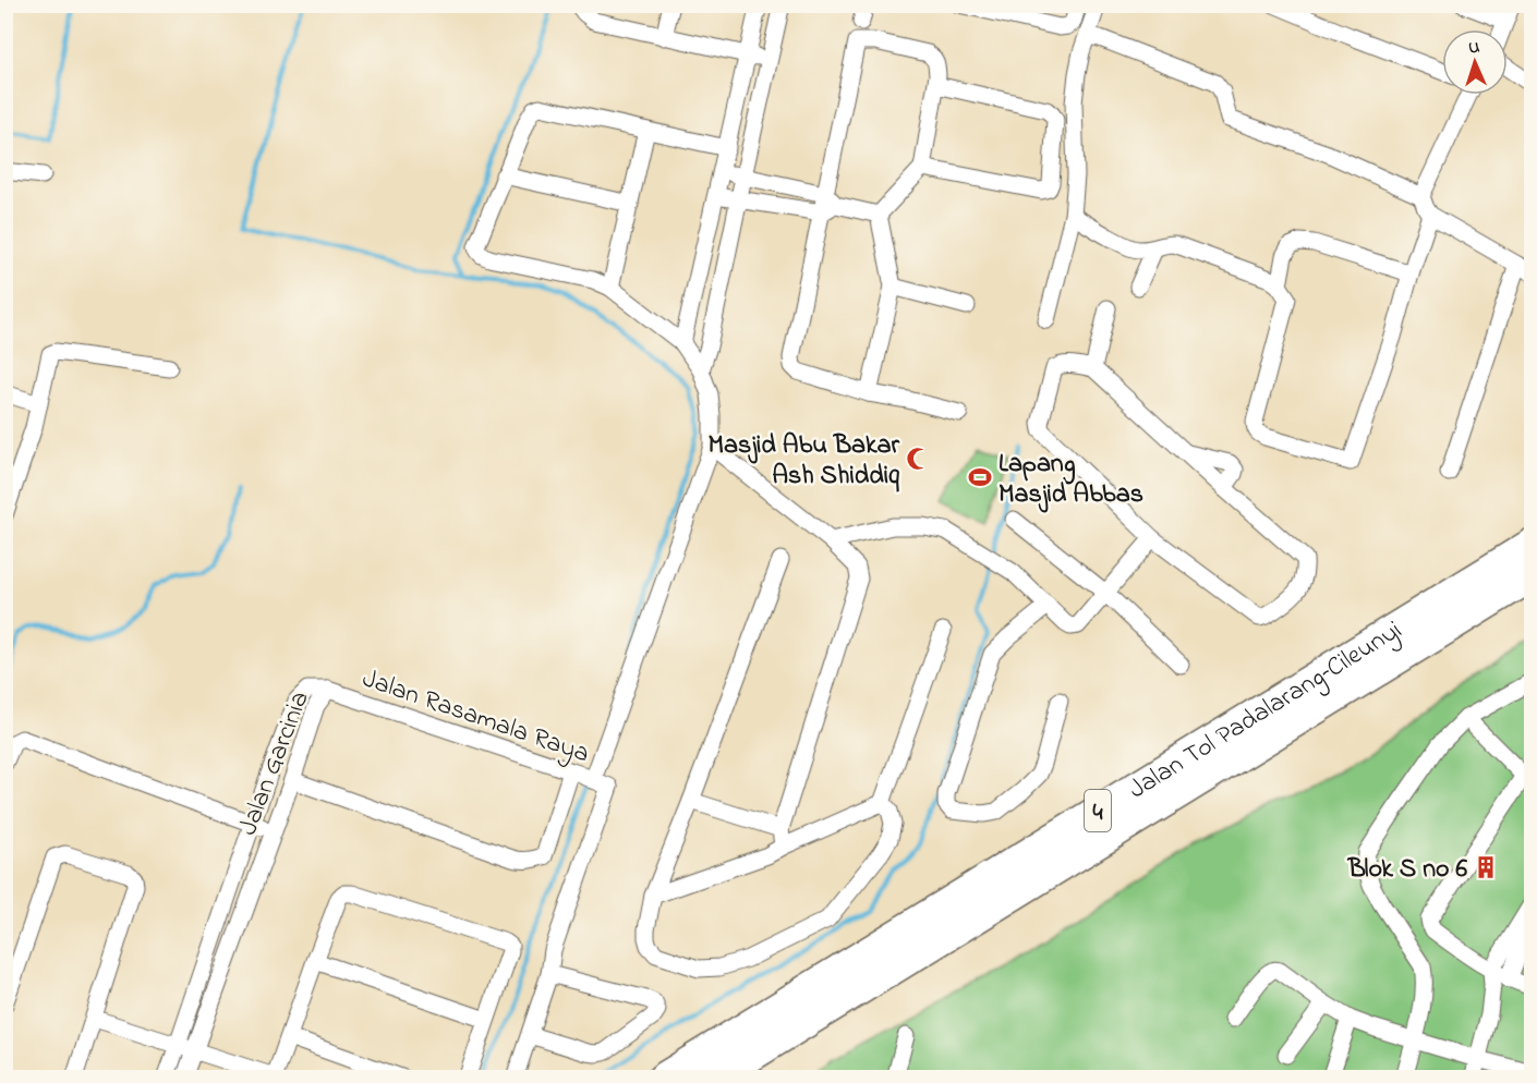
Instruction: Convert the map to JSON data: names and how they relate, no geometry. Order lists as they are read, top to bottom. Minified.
{"streets":{"highway":["Jalan Tol Padalarang–Cileunyi","4"],"street":["Jalan Rasamala Raya","Jalan Garcinia"]},"crossings":[["Jalan Rasamala Raya","Jalan Garcinia"]],"places":{"mosque":["Masjid Abu Bakar Ash Shiddiq"],"sports":["Lapang Masjid Abbas"],"building":["Blok S no 6"]},"north":"top"}
